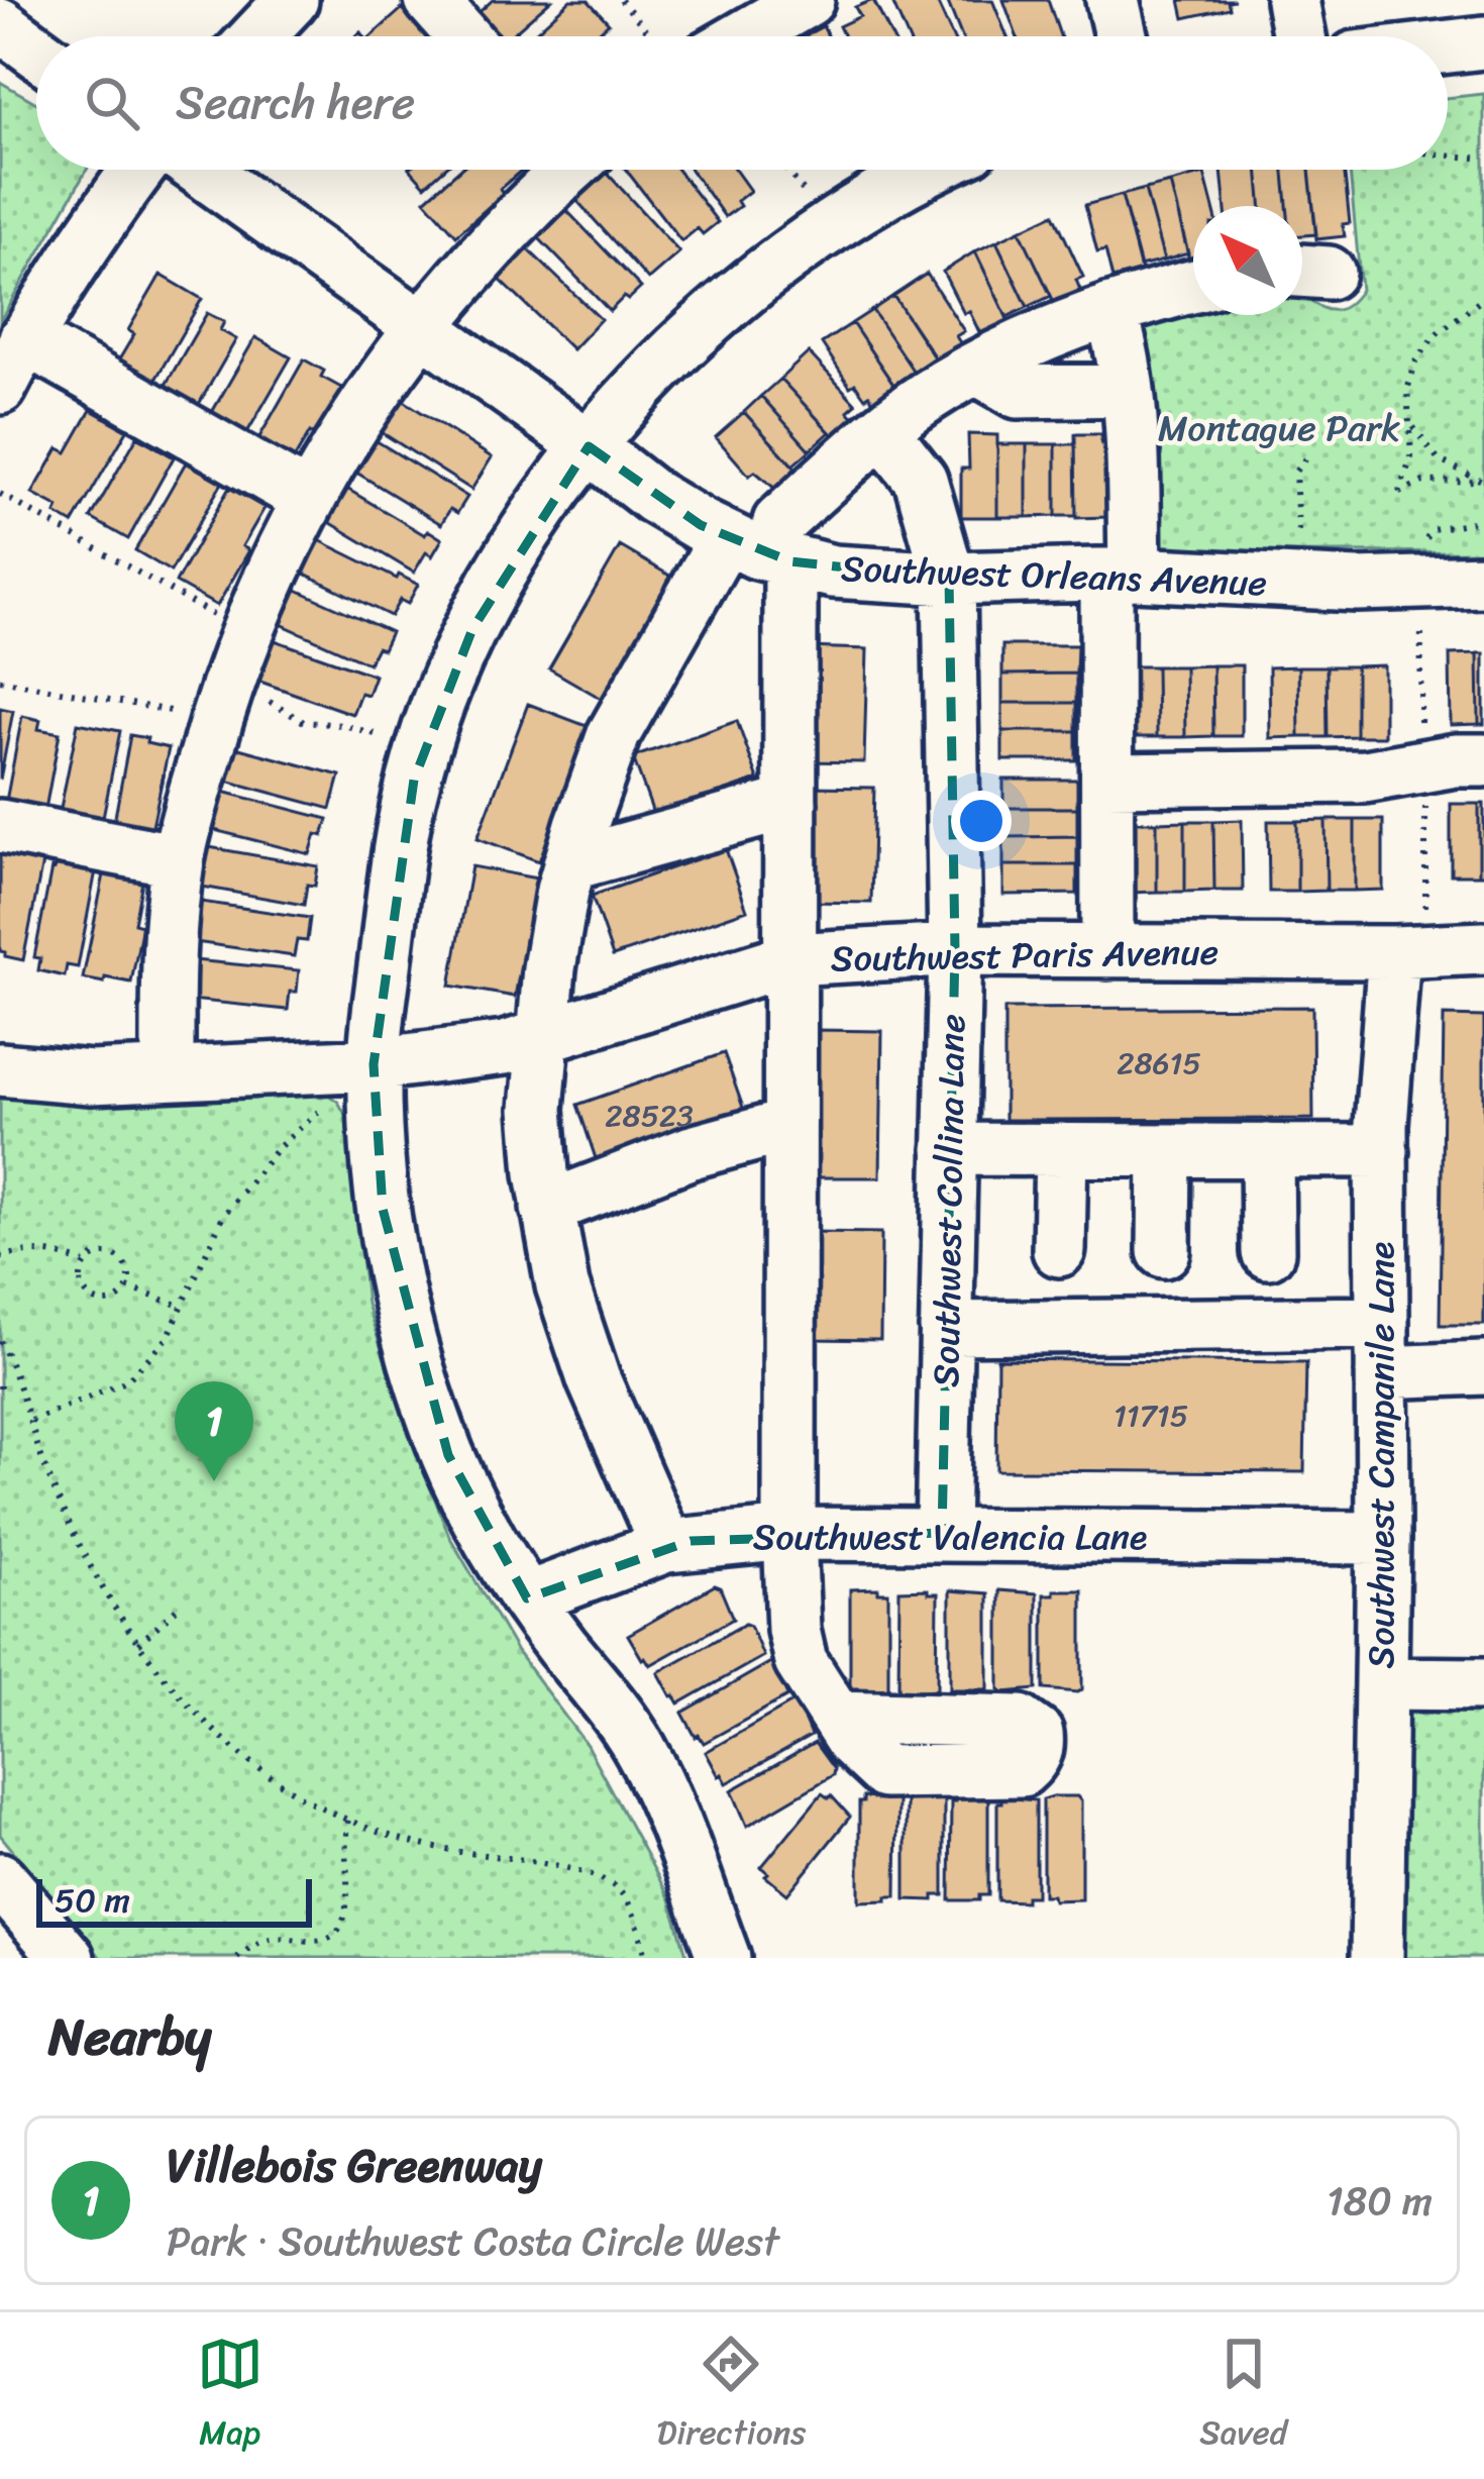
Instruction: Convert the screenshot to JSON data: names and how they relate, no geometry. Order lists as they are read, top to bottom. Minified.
{"streets":{"street":["Southwest Orleans Avenue","Southwest Paris Avenue","Southwest Collina Lane","Southwest Campanile Lane","Southwest Valencia Lane"]},"crossings":[["Southwest Orleans Avenue","Southwest Collina Lane"],["Southwest Paris Avenue","Southwest Collina Lane"],["Southwest Paris Avenue","Southwest Campanile Lane"],["Southwest Collina Lane","Southwest Valencia Lane"],["Southwest Campanile Lane","Southwest Valencia Lane"]],"parks":["Montague Park"],"house_numbers":["28615","28523","11715"],"scale_bar":"50 m","north":"top left","page":{"search":"Search here","pins":"1","scale":"50 m","heading":"Nearby","list":[{"mark":"1","name":"Villebois Greenway","note":"Park · Southwest Costa Circle West","value":"180 m"}],"nav":["Map","Directions","Saved"]}}
